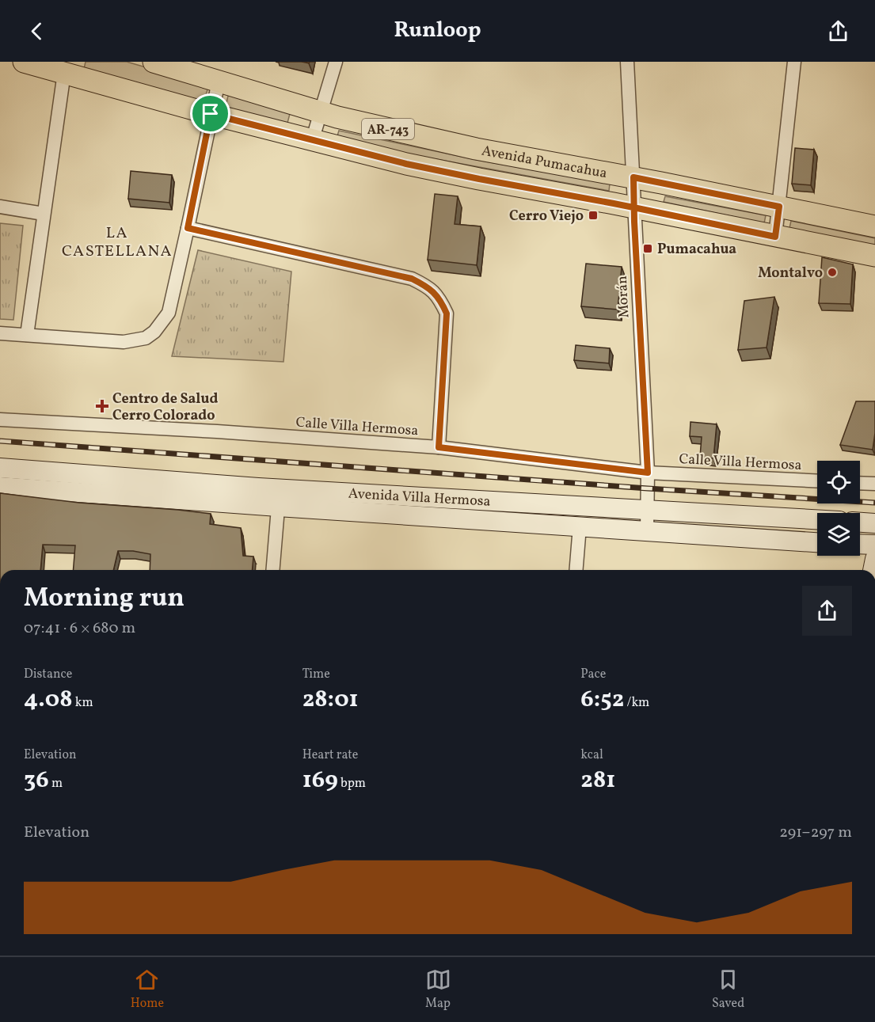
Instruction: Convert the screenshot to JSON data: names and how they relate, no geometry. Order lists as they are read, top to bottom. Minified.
{"streets":{"main road":["AR-743","Avenida Pumacahua","Avenida Villa Hermosa"],"street":["Morán","Calle Villa Hermosa"]},"crossings":[["AR-743","Avenida Pumacahua"],["Avenida Pumacahua","Morán"],["Morán","Calle Villa Hermosa"],["Morán","Avenida Villa Hermosa"]],"districts":["LA CASTELLANA"],"places":{"transit":["Cerro Viejo","Pumacahua"],"other":["Montalvo"],"health":["Centro de Salud Cerro Colorado"]},"page":{"header":"Runloop","heading":["Morning run","07:41 · 6 × 680 m"],"stats":[["Distance","4.08 km"],["Time","28:01"],["Pace","6:52 /km"],["Elevation","36 m"],["Heart rate","169 bpm"],["kcal","281"]],"chart":["Elevation","291–297 m"],"tabs":["Home","Map","Saved"]}}
